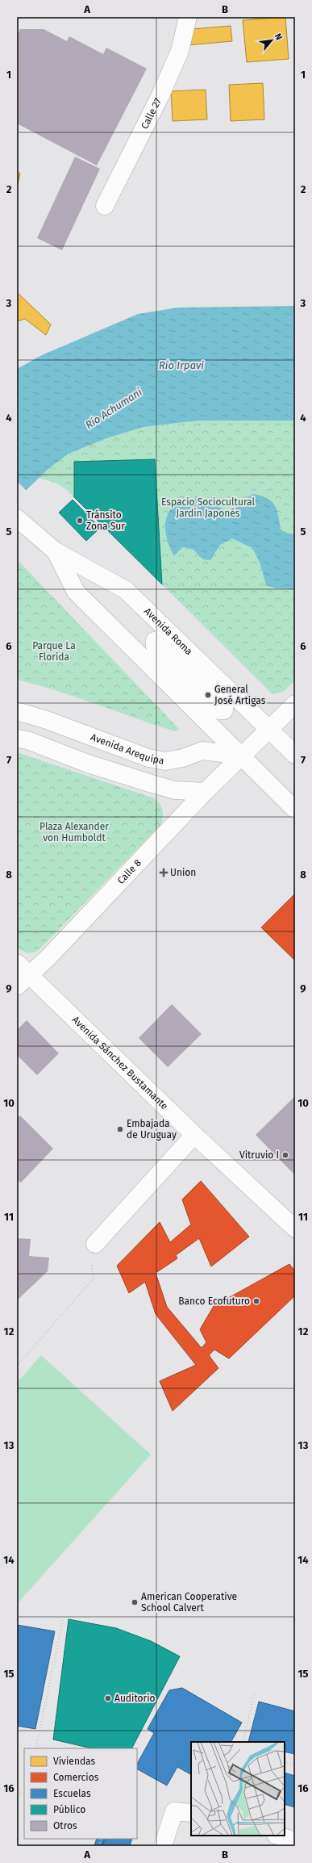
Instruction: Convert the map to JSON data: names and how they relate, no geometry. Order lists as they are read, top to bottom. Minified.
{"streets":{"main road":["Calle 27","Avenida Roma","Avenida Arequipa","Calle 8","Avenida Sánchez Bustamante"]},"crossings":[["Avenida Roma","Avenida Arequipa"],["Avenida Roma","Calle 8"],["Avenida Arequipa","Calle 8"],["Calle 8","Avenida Sánchez Bustamante"]],"water":["Río Irpavi","Río Achumani"],"parks":["Espacio Sociocultural Jardín Japonés","Parque La Florida","Plaza Alexander von Humboldt"],"places":{"other":["Tránsito Zona Sur","General José Artigas","Embajada de Uruguay","Vitruvio I","Banco Ecofuturo","American Cooperative School Calvert","Auditorio"],"health":["Union"]},"legend":["Viviendas","Comercios","Escuelas","Público","Otros"],"north":"top right","grid":{"columns":["A","B"],"rows":["1","2","3","4","5","6","7","8","9","10","11","12","13","14","15","16"]}}
